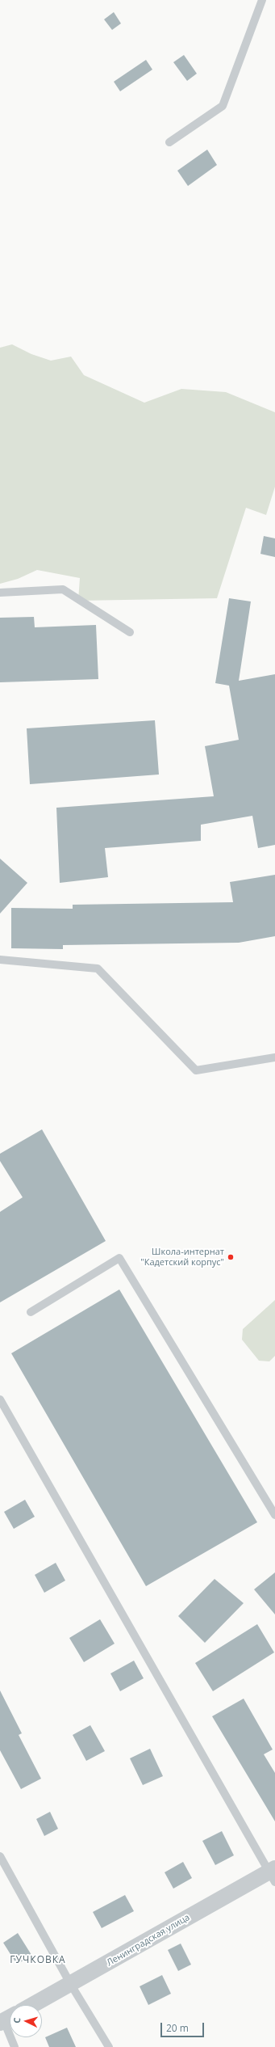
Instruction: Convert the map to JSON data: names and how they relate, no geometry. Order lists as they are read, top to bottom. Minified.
{"streets":{"street":["Ленинградская улица"]},"districts":["ГУЧКОВКА"],"places":["Школа-интернат \"Кадетский корпус\""],"scale_bar":"20 m","north":"left"}
